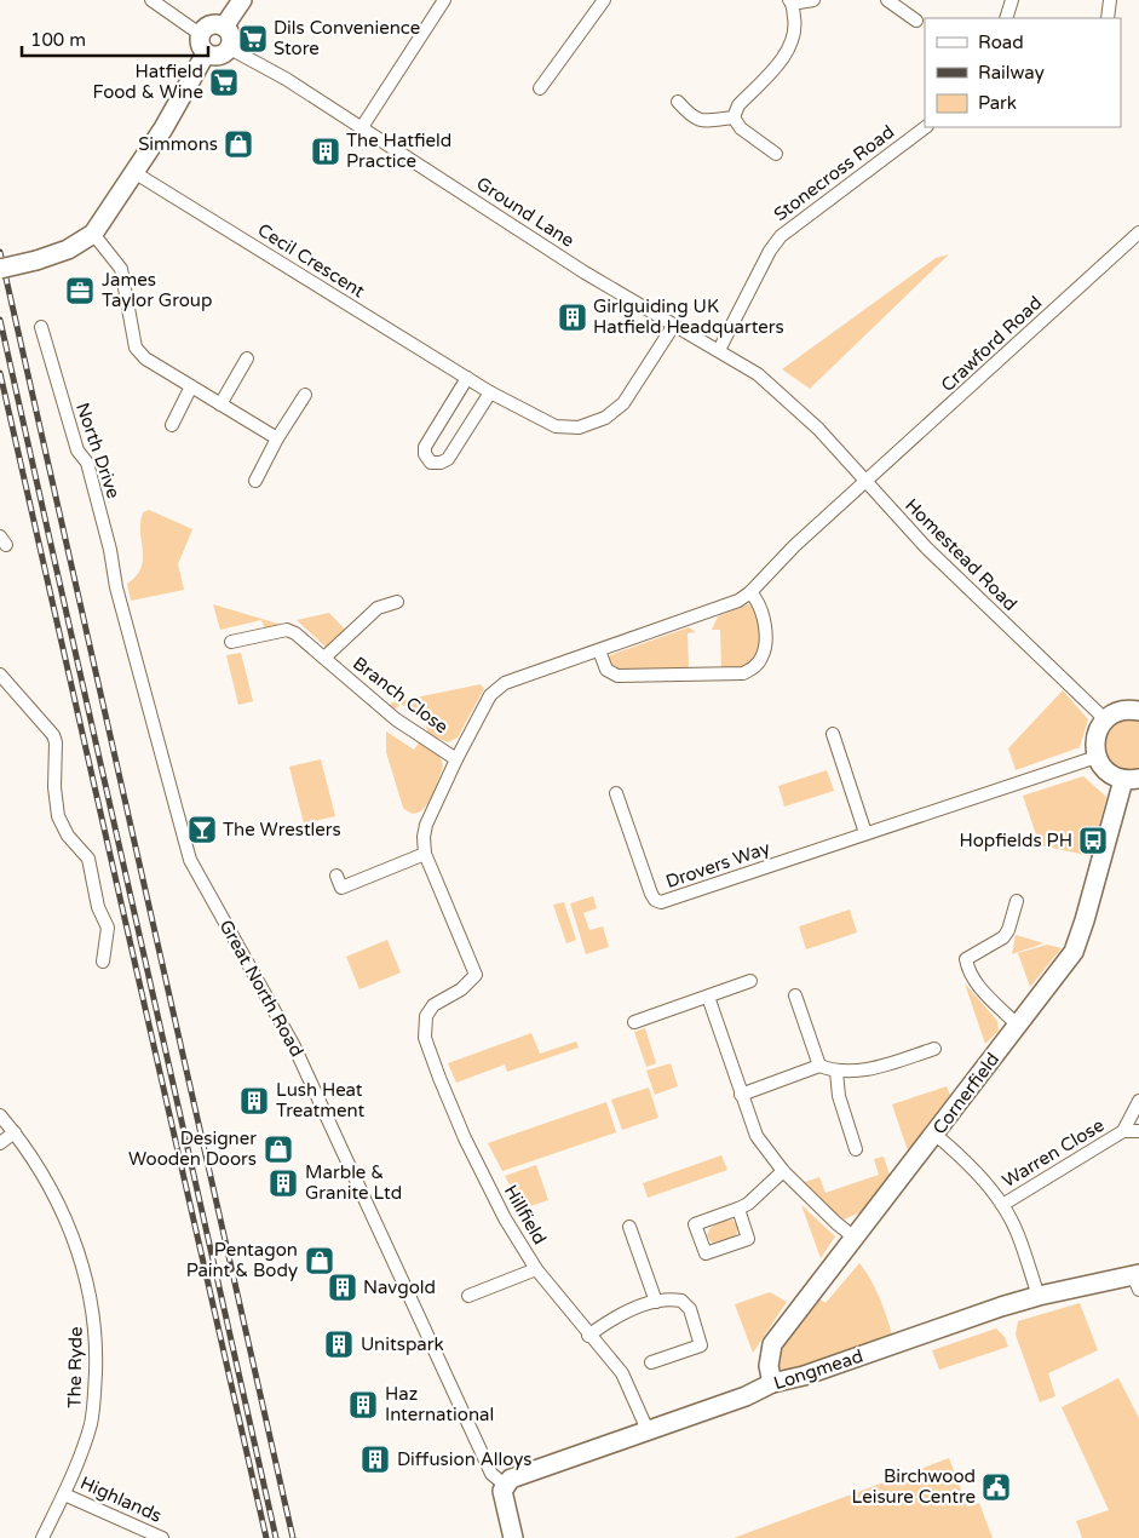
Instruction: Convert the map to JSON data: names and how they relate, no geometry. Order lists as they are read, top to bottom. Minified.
{"streets":{"street":["Stonecross Road","Ground Lane","Cecil Crescent","Crawford Road","North Drive","Homestead Road","Branch Close","Drovers Way","Great North Road","Cornerfield","Warren Close","Hillfield","The Ryde","Longmead","Highlands"]},"crossings":[["Stonecross Road","Ground Lane"],["Ground Lane","Cecil Crescent"],["Ground Lane","Homestead Road"],["Crawford Road","Homestead Road"],["Crawford Road","Branch Close"],["Crawford Road","Hillfield"],["North Drive","Great North Road"],["Great North Road","Longmead"],["Cornerfield","Longmead"],["Hillfield","Longmead"],["The Ryde","Highlands"]],"places":{"supermarket":["Dils Convenience Store","Hatfield Food & Wine"],"shop":["Simmons","Designer Wooden Doors","Pentagon Paint & Body"],"building":["The Hatfield Practice","Girlguiding UK Hatfield Headquarters","Lush Heat Treatment","Marble & Granite Ltd","Navgold","Unitspark","Haz International","Diffusion Alloys"],"office":["James Taylor Group"],"bar":["The Wrestlers"],"bus stop":["Hopfields PH"],"public building":["Birchwood Leisure Centre"]},"legend":["Road","Railway","Park"],"scale_bar":"100 m"}
